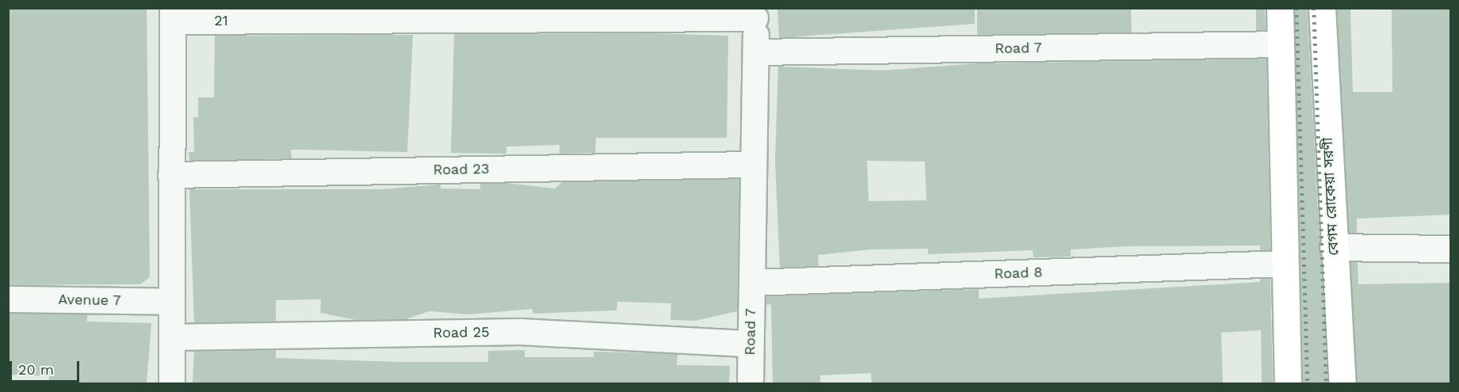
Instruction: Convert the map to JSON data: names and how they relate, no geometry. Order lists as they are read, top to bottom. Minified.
{"streets":{"main road":["বেগম রোকেয়া সরণী"],"street":["21","Road 7","Road 23","Road 8","Avenue 7","Road 25"]},"crossings":[["21","Road 7"],["Road 7","Road 23"],["Road 7","Road 8"],["Road 7","Road 25"]],"scale_bar":"20 m"}
